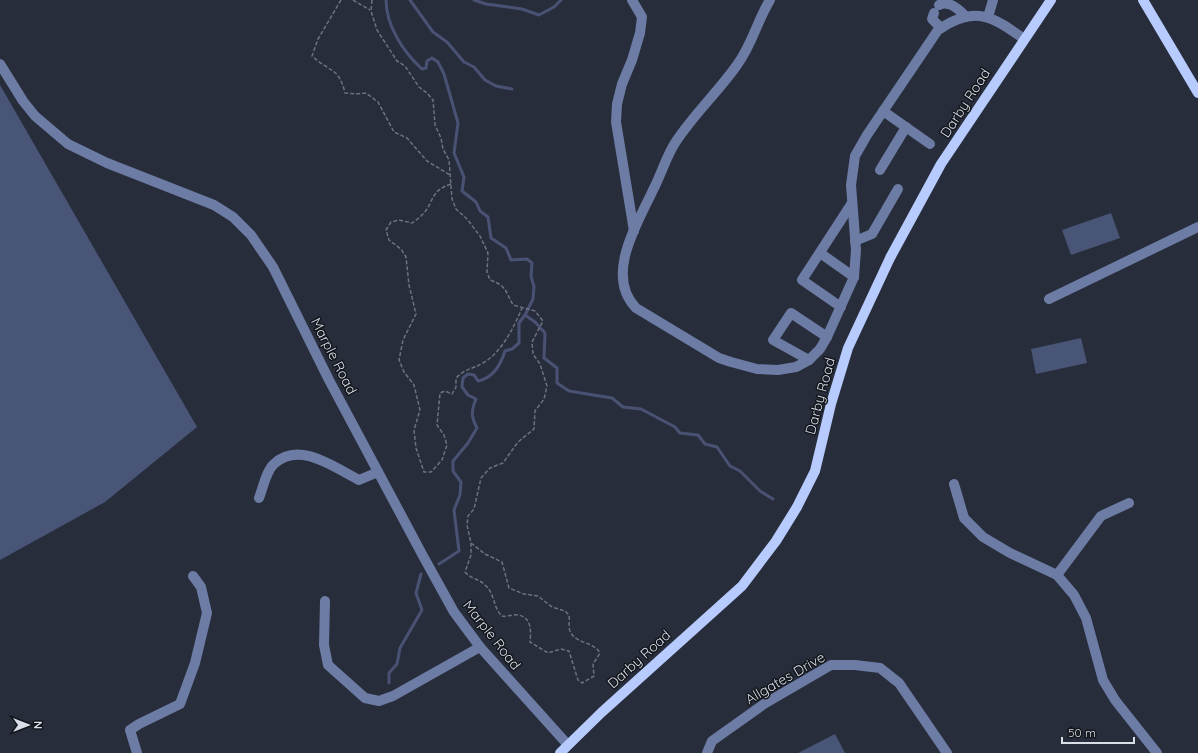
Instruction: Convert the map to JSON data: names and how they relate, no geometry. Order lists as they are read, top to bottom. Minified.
{"streets":{"main road":["Darby Road"],"street":["Marple Road","Allgates Drive"]},"crossings":[["Darby Road","Marple Road"]],"scale_bar":"50 m","north":"right"}
